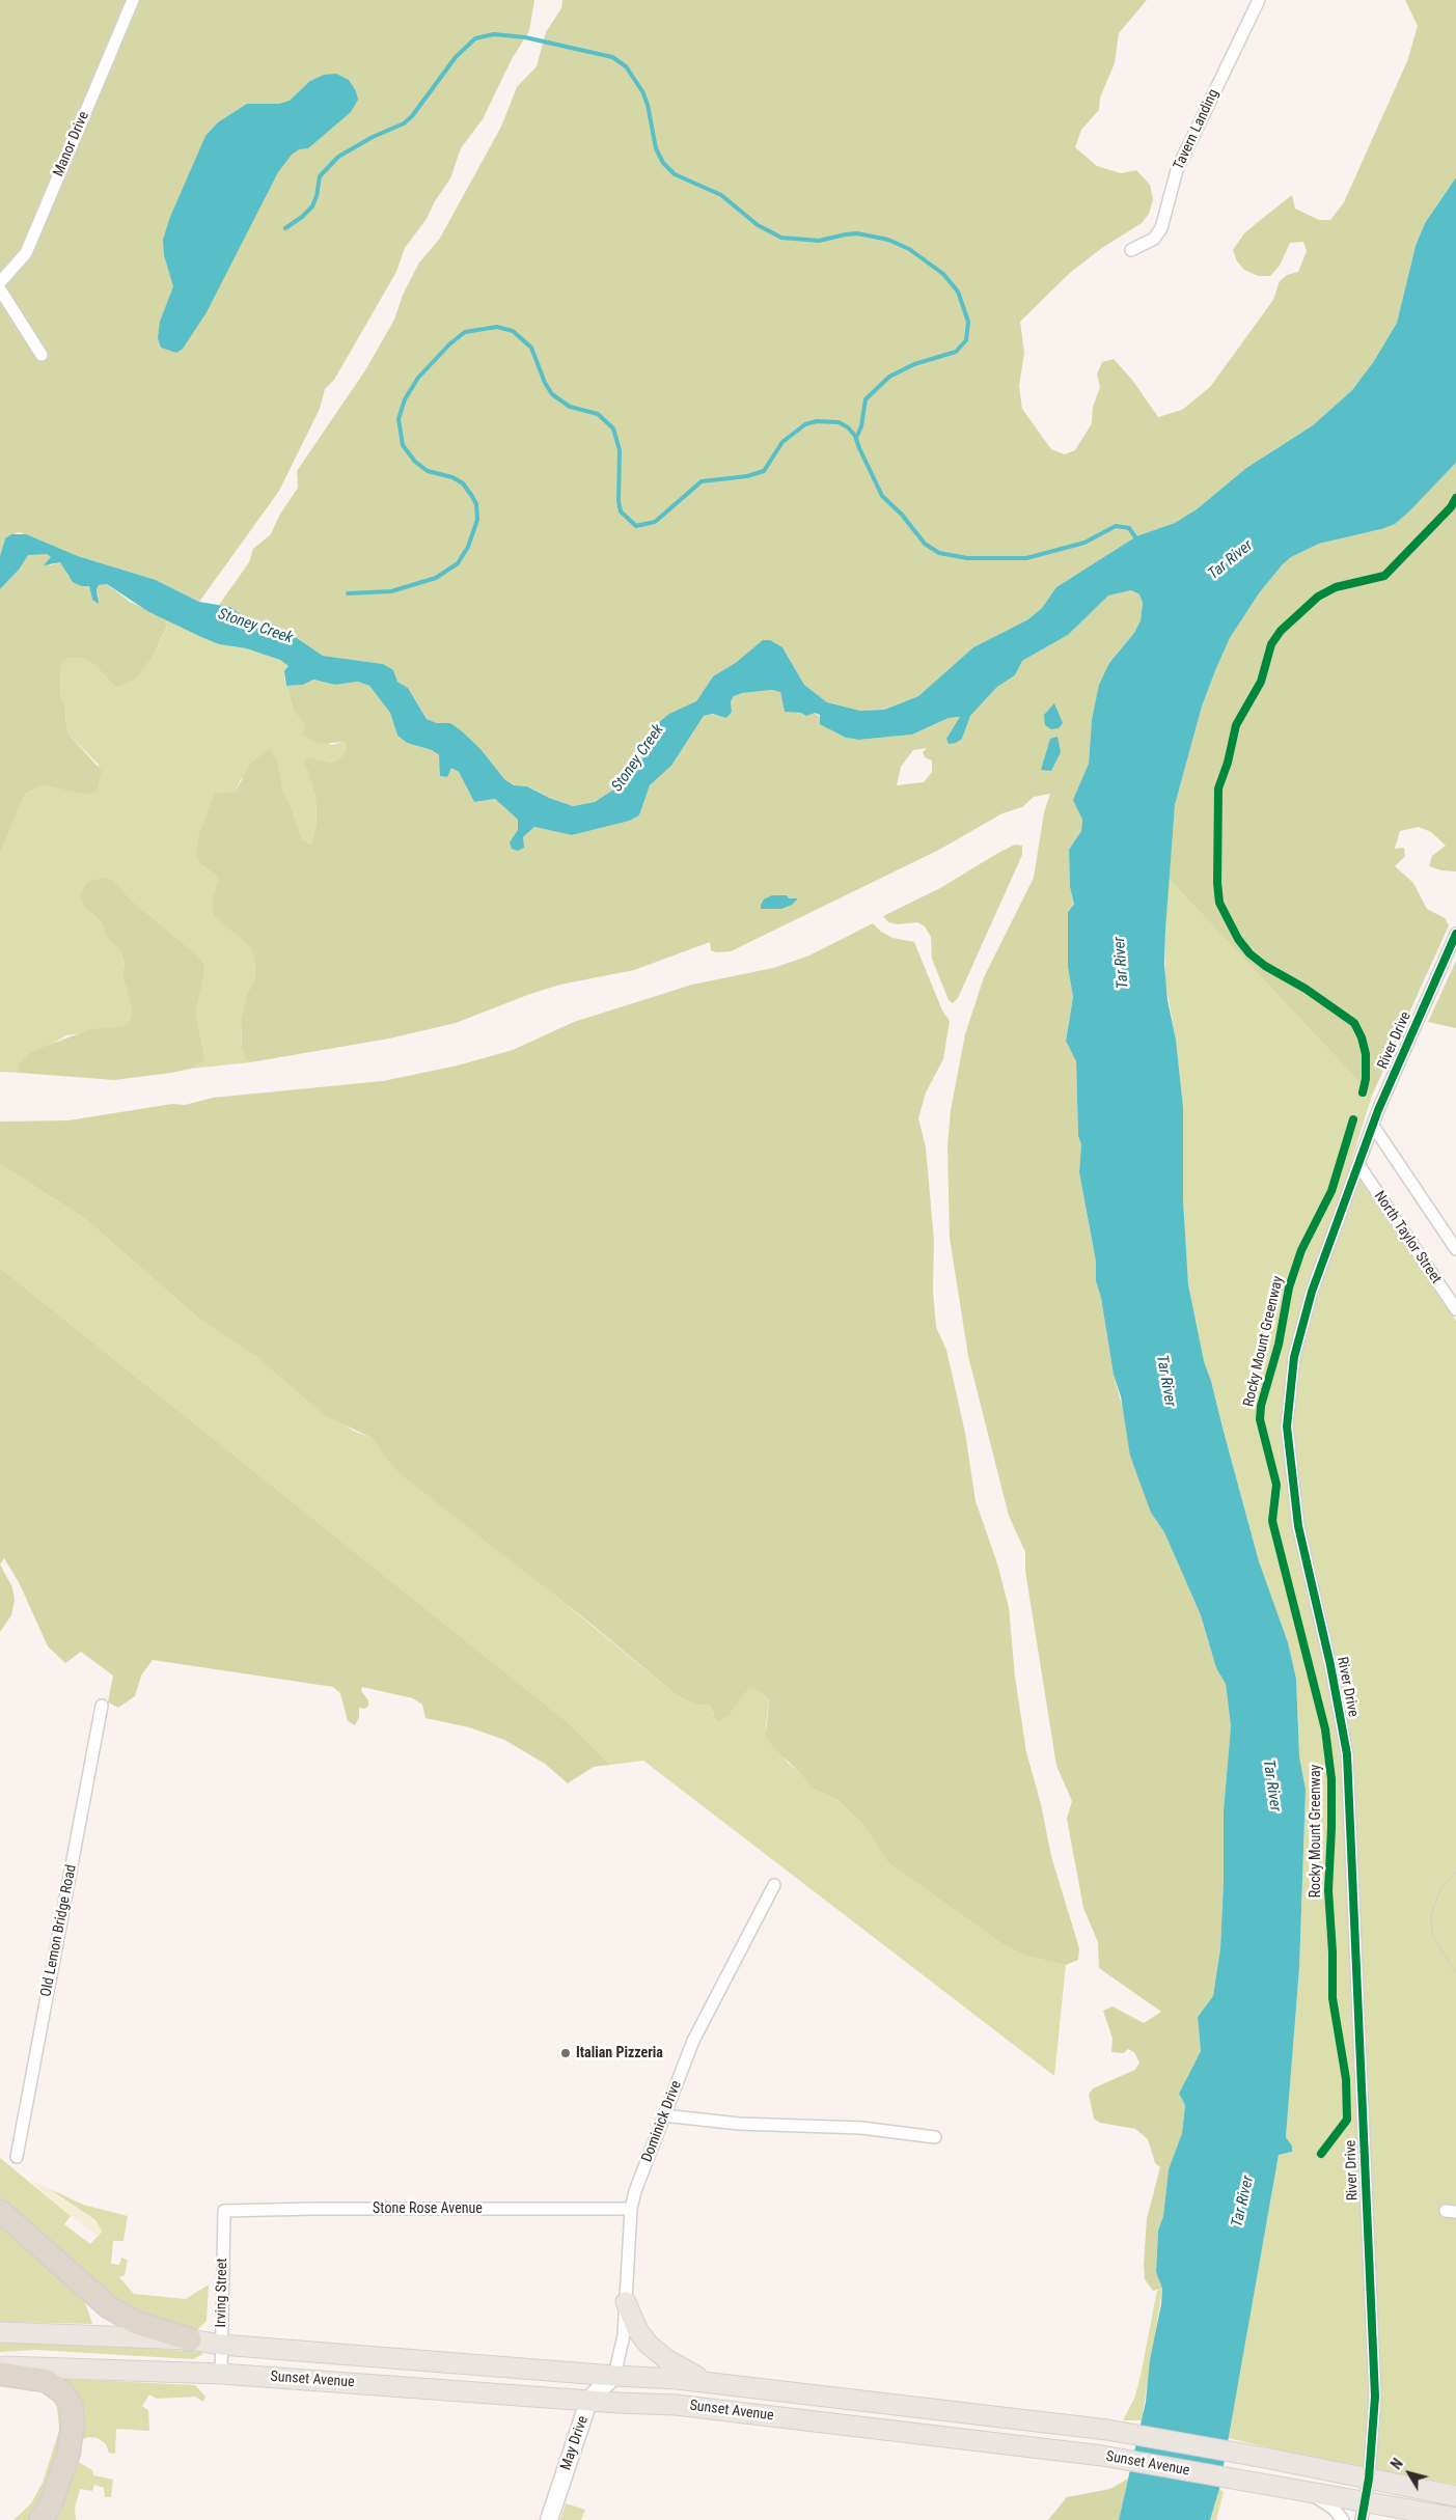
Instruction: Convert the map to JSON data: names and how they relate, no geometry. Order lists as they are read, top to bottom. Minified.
{"streets":{"main road":["Sunset Avenue","May Drive"],"street":["Tavern Landing","Manor Drive","River Drive","North Taylor Street","Old Lemon Bridge Road","Dominick Drive","Stone Rose Avenue","Irving Street"],"cycle path":["Rocky Mount Greenway"]},"crossings":[["River Drive","North Taylor Street"],["River Drive","Sunset Avenue"],["Dominick Drive","Stone Rose Avenue"],["Dominick Drive","Sunset Avenue"],["Dominick Drive","May Drive"],["Stone Rose Avenue","Irving Street"],["Irving Street","Sunset Avenue"],["Sunset Avenue","May Drive"]],"water":["Tar River","Stoney Creek"],"places":["Italian Pizzeria"],"north":"top left"}
